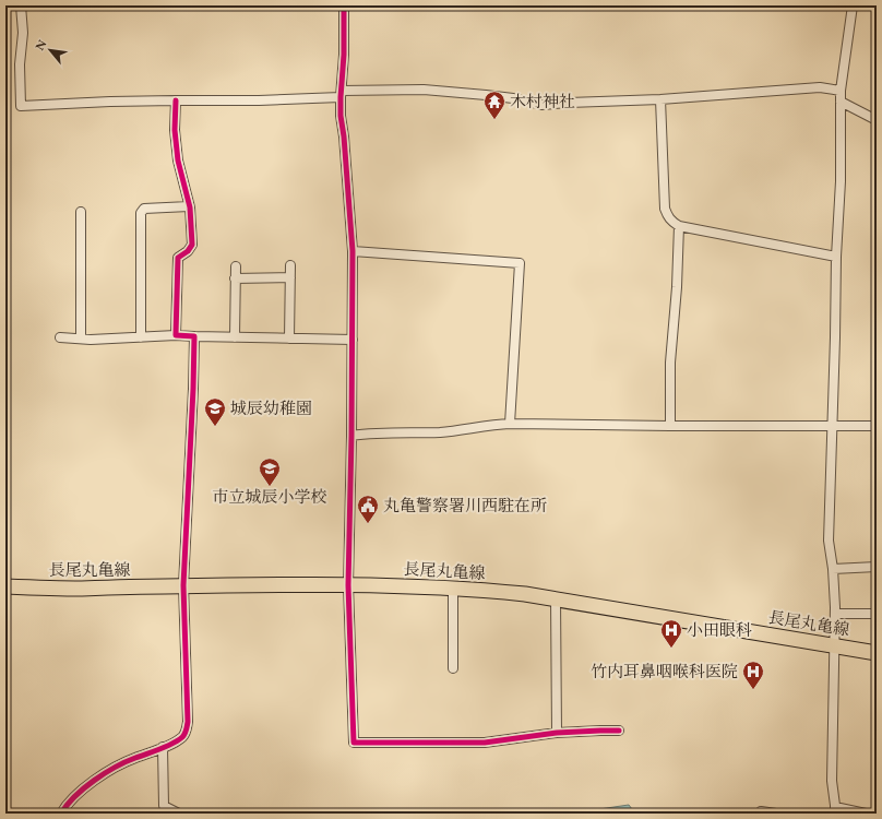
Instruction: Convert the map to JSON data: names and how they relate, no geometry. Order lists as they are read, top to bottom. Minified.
{"streets":{"main road":["長尾丸亀線"]},"places":{"temple":["木村神社"],"school or university":["城辰幼稚園","市立城辰小学校"],"public building":["丸亀警察署川西駐在所"],"hospital":["小田眼科","竹内耳鼻咽喉科医院"]},"north":"top left"}
